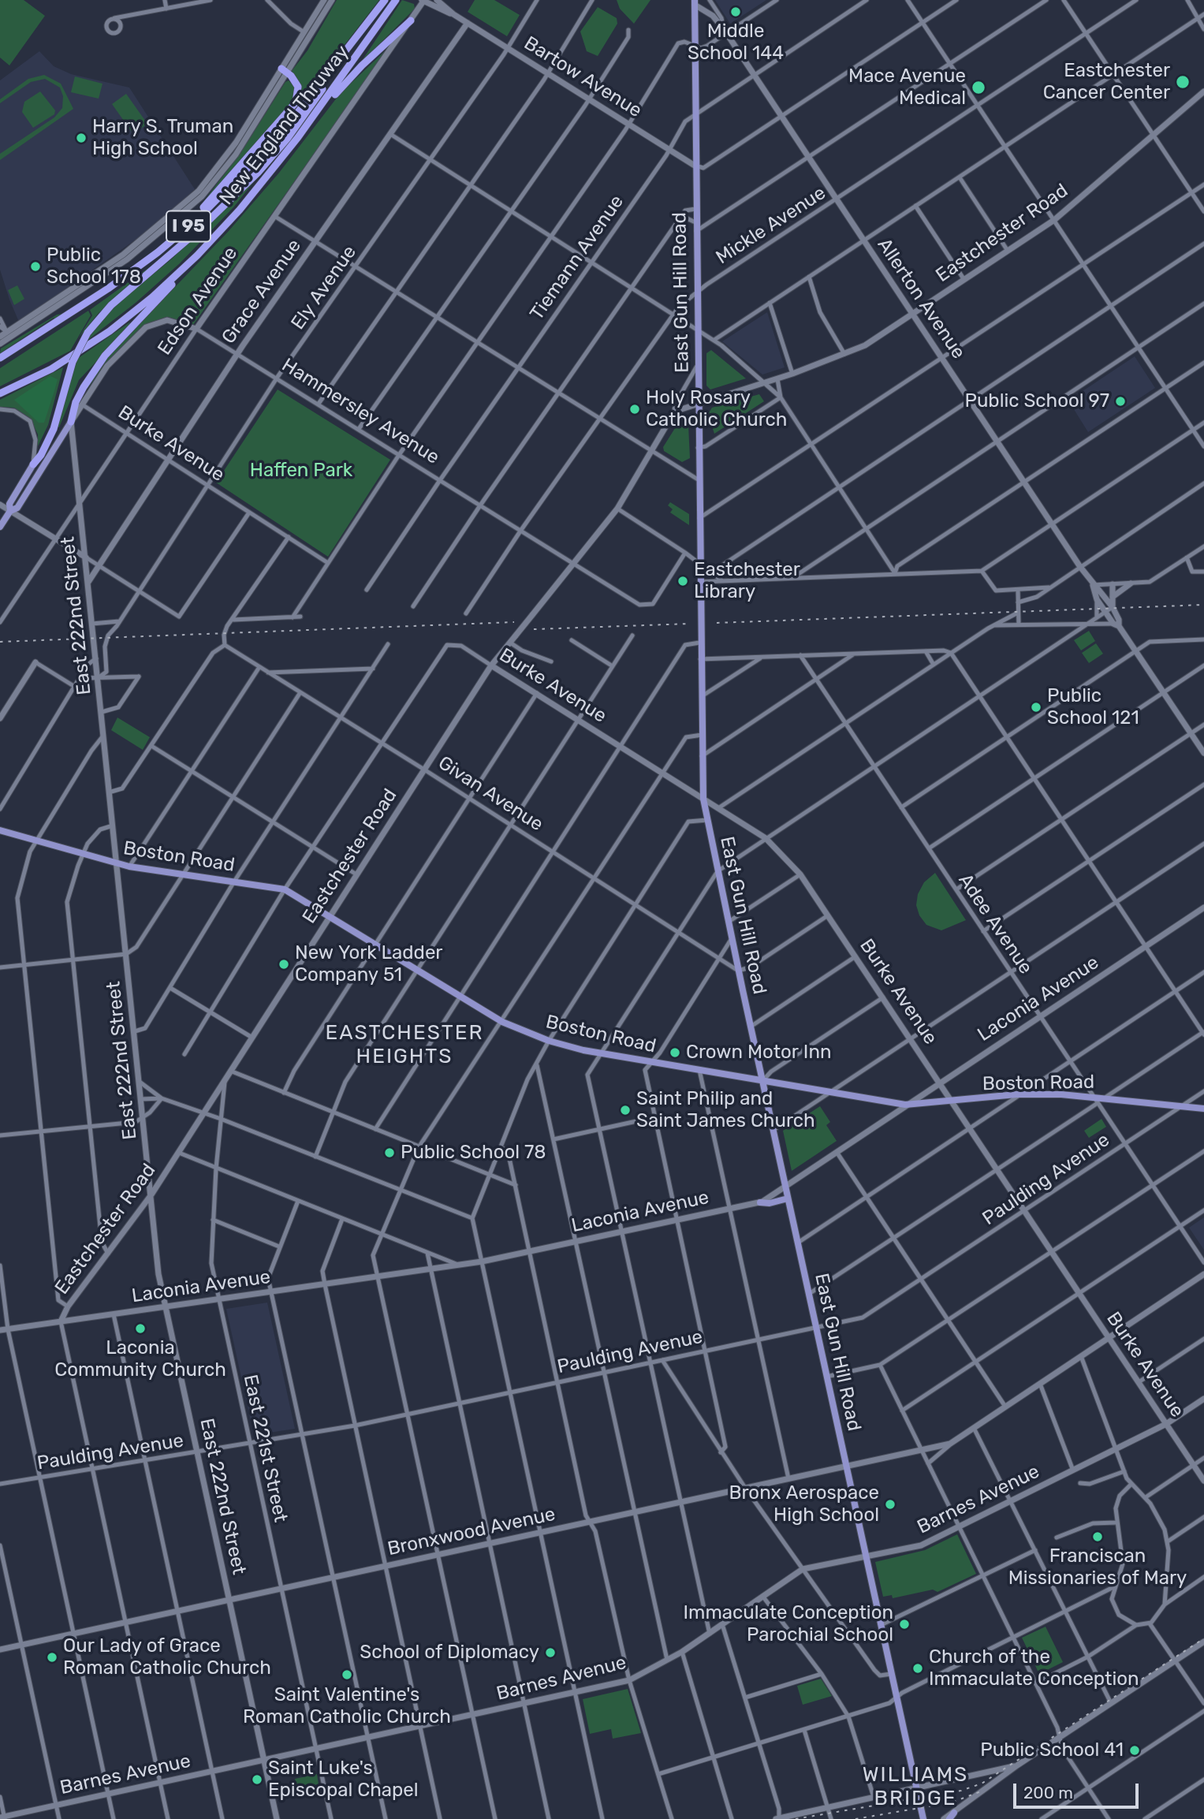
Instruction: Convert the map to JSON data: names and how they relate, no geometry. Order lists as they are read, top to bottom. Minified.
{"streets":{"highway":["New England Thruway","I 95"],"main road":["East Gun Hill Road","Boston Road"],"street":["Bartow Avenue","Mickle Avenue","Eastchester Road","Tiemann Avenue","Ely Avenue","Grace Avenue","Allerton Avenue","Edson Avenue","Hammersley Avenue","Burke Avenue","East 222nd Street","Givan Avenue","Adee Avenue","Laconia Avenue","Paulding Avenue","East 221st Street","Barnes Avenue","Bronxwood Avenue"]},"crossings":[["Bartow Avenue","Tiemann Avenue"],["Bartow Avenue","Ely Avenue"],["Bartow Avenue","Grace Avenue"],["Bartow Avenue","East Gun Hill Road"],["Bartow Avenue","Edson Avenue"],["Mickle Avenue","East Gun Hill Road"],["Mickle Avenue","Allerton Avenue"],["Mickle Avenue","Hammersley Avenue"],["Eastchester Road","East Gun Hill Road"],["Eastchester Road","Allerton Avenue"],["Eastchester Road","Hammersley Avenue"],["Eastchester Road","Burke Avenue"],["Eastchester Road","East 222nd Street"],["Eastchester Road","Givan Avenue"],["Eastchester Road","Boston Road"],["Eastchester Road","Laconia Avenue"],["Eastchester Road","East 221st Street"],["Tiemann Avenue","East Gun Hill Road"],["Tiemann Avenue","Allerton Avenue"],["Tiemann Avenue","Hammersley Avenue"],["Ely Avenue","Hammersley Avenue"],["Ely Avenue","Burke Avenue"],["Ely Avenue","East 222nd Street"],["Grace Avenue","Hammersley Avenue"],["Grace Avenue","Burke Avenue"],["Grace Avenue","East 222nd Street"],["East Gun Hill Road","Allerton Avenue"],["East Gun Hill Road","Burke Avenue"],["East Gun Hill Road","Givan Avenue"],["East Gun Hill Road","Boston Road"],["East Gun Hill Road","Laconia Avenue"],["East Gun Hill Road","Paulding Avenue"],["East Gun Hill Road","Barnes Avenue"],["East Gun Hill Road","Bronxwood Avenue"],["Edson Avenue","Hammersley Avenue"],["Edson Avenue","Burke Avenue"],["Edson Avenue","East 222nd Street"],["Hammersley Avenue","Burke Avenue"],["Hammersley Avenue","East 222nd Street"],["Burke Avenue","Givan Avenue"],["Burke Avenue","Boston Road"],["Burke Avenue","Laconia Avenue"],["Burke Avenue","Paulding Avenue"],["Burke Avenue","Barnes Avenue"],["Burke Avenue","Bronxwood Avenue"],["East 222nd Street","Boston Road"],["East 222nd Street","Laconia Avenue"],["East 222nd Street","Paulding Avenue"],["East 222nd Street","Barnes Avenue"],["East 222nd Street","Bronxwood Avenue"],["Boston Road","Adee Avenue"],["Boston Road","Laconia Avenue"],["Boston Road","Paulding Avenue"],["Adee Avenue","Laconia Avenue"],["Adee Avenue","Paulding Avenue"],["Laconia Avenue","East 221st Street"],["Paulding Avenue","East 221st Street"],["East 221st Street","Barnes Avenue"],["East 221st Street","Bronxwood Avenue"]],"districts":["EASTCHESTER HEIGHTS","WILLIAMS BRIDGE"],"parks":["Haffen Park"],"places":["Middle School 144","Eastchester Cancer Center","Mace Avenue Medical","Harry S. Truman High School","Public School 178","Public School 97","Holy Rosary Catholic Church","Eastchester Library","Public School 121","New York Ladder Company 51","Crown Motor Inn","Saint Philip and Saint James Church","Public School 78","Laconia Community Church","Bronx Aerospace High School","Franciscan Missionaries of Mary","Immaculate Conception Parochial School","School of Diplomacy","Our Lady of Grace Roman Catholic Church","Church of the Immaculate Conception","Saint Valentine's Roman Catholic Church","Public School 41","Saint Luke's Episcopal Chapel"],"scale_bar":"200 m"}
